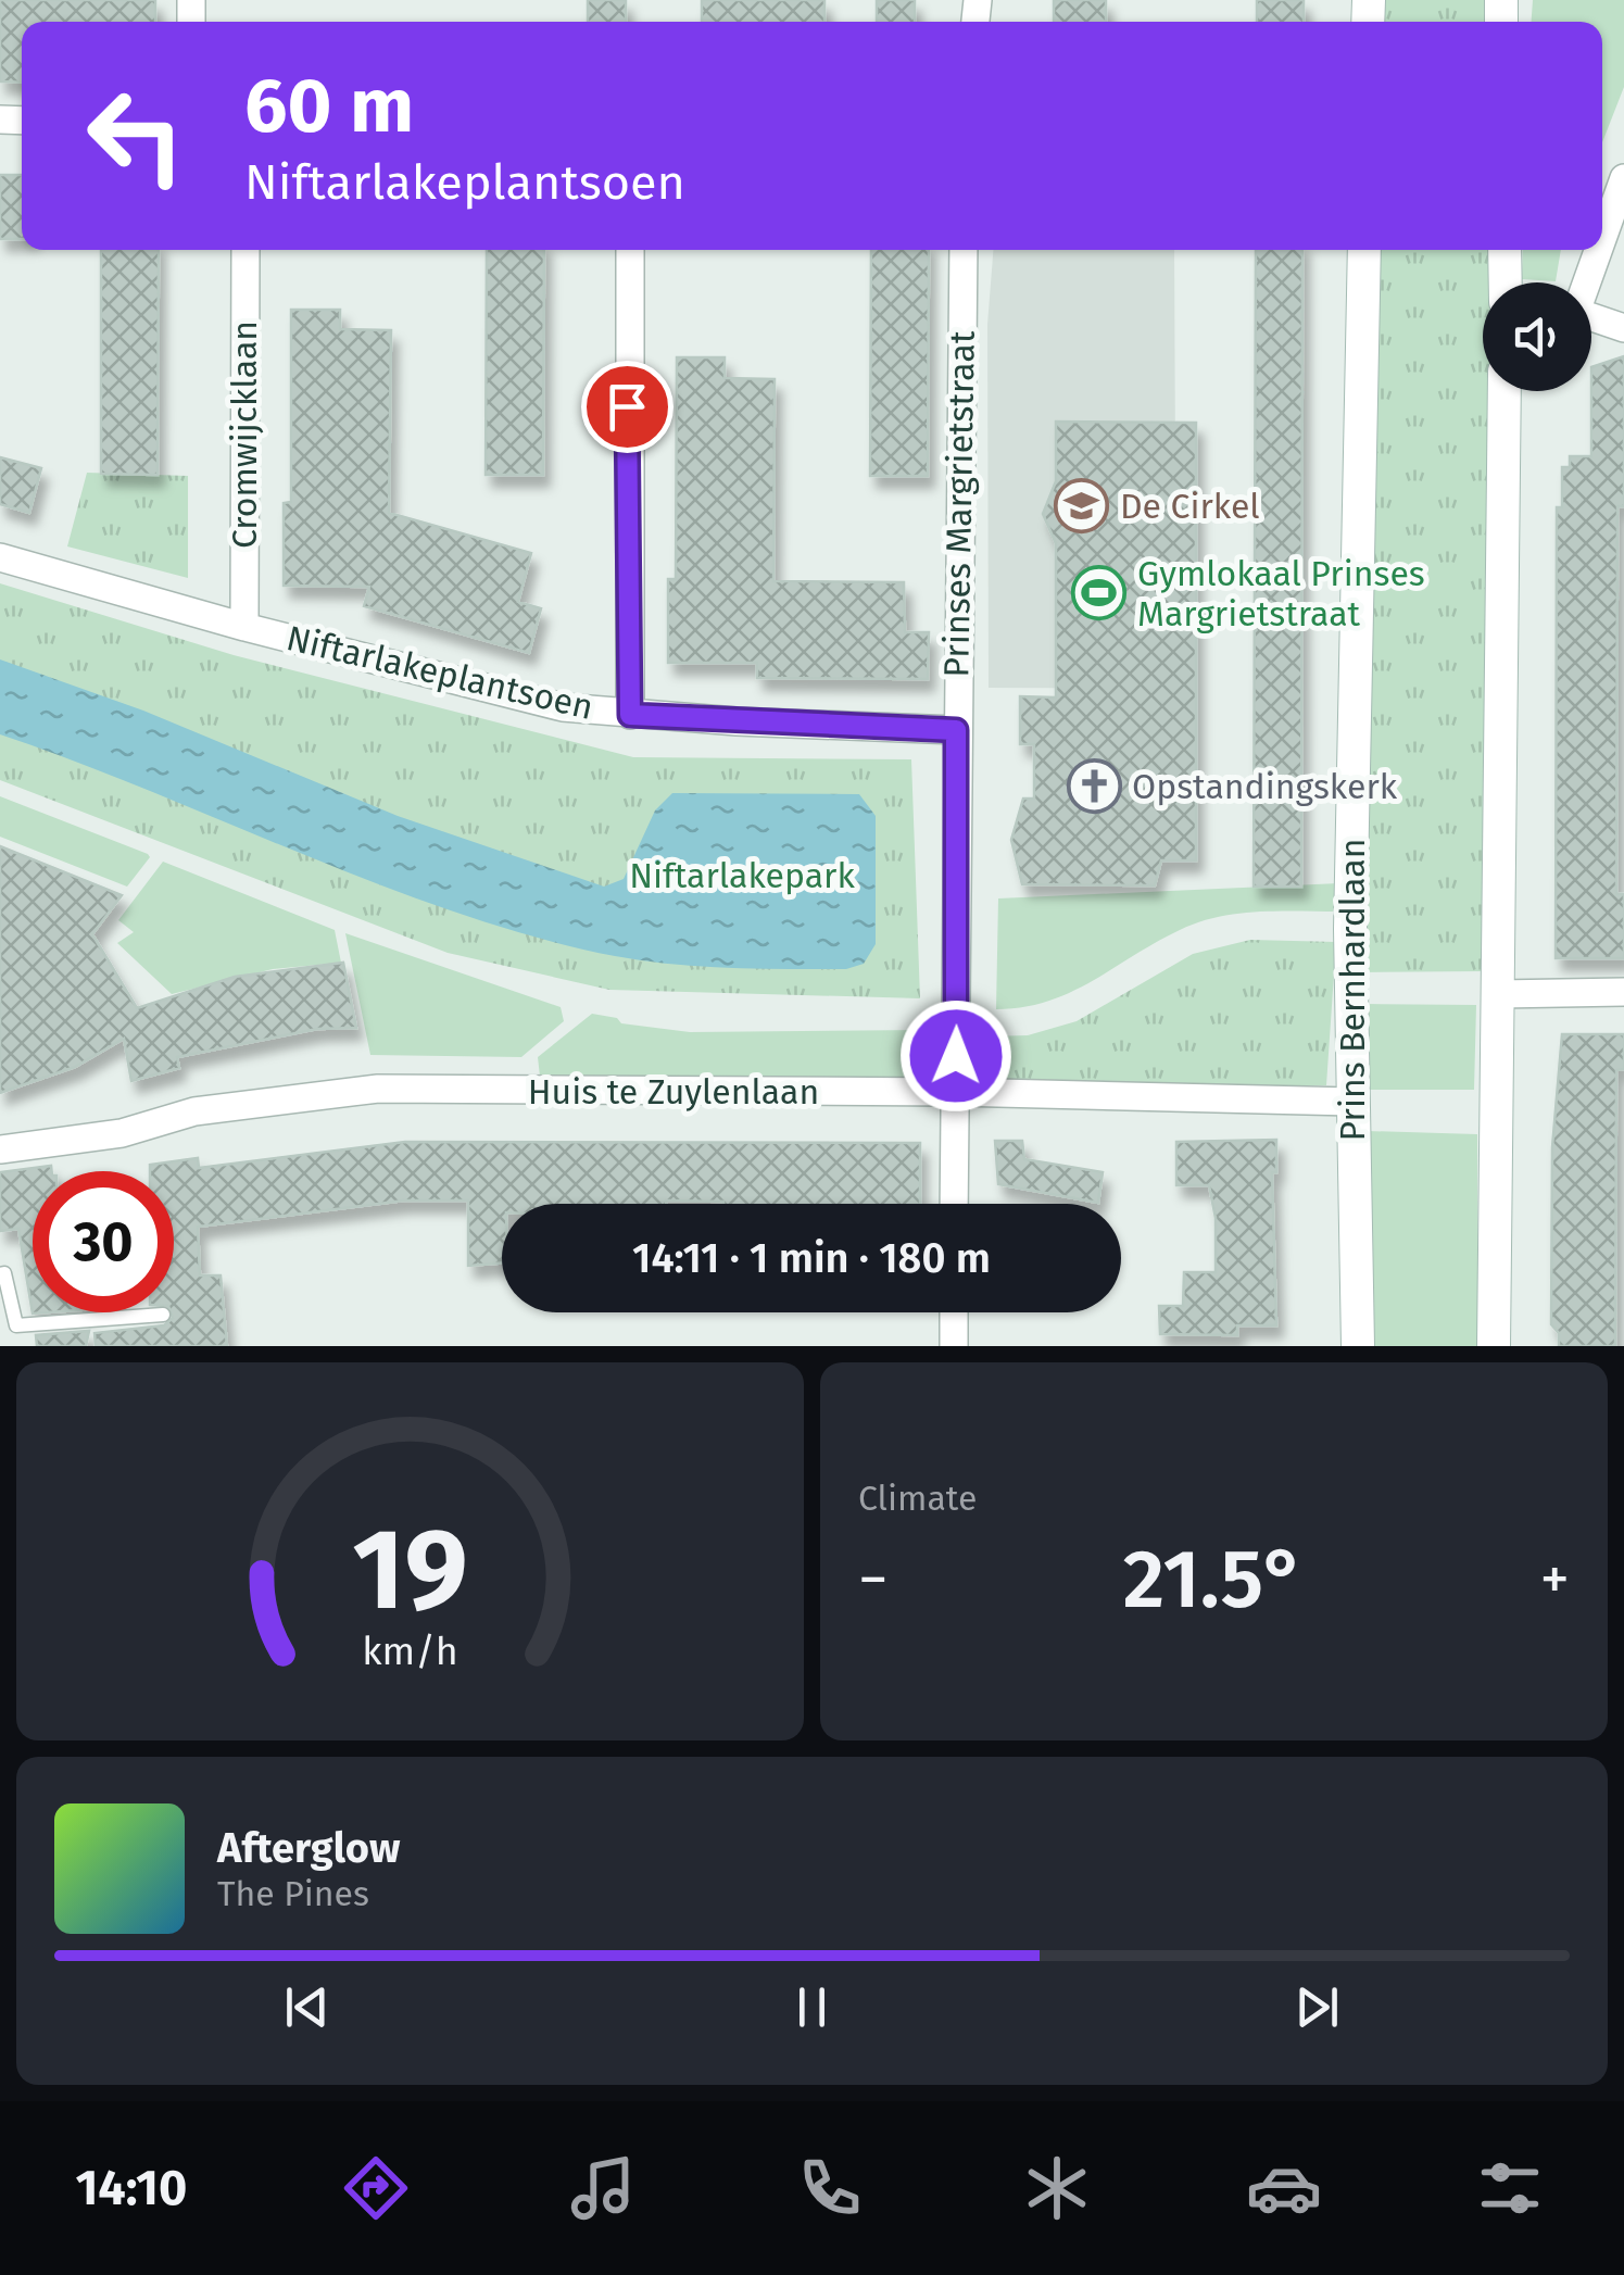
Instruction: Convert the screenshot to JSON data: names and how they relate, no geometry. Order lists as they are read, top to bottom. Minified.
{"streets":{"street":["Cromwijcklaan","Prinses Margrietstraat","Niftarlakeplantsoen","Prins Bernhardlaan","Huis te Zuylenlaan"]},"crossings":[["Cromwijcklaan","Niftarlakeplantsoen"],["Prinses Margrietstraat","Niftarlakeplantsoen"],["Prinses Margrietstraat","Huis te Zuylenlaan"],["Prins Bernhardlaan","Huis te Zuylenlaan"]],"parks":["Niftarlakepark"],"places":{"school or university":["De Cirkel"],"sports":["Gymlokaal Prinses Margrietstraat"],"church":["Opstandingskerk"]},"page":{"turn":["60 m","Niftarlakeplantsoen"],"limit":"30","trip":"14:11 · 1 min · 180 m","tile":"Climate","heat":["−","21.5°","+"],"song":["Afterglow","The Pines"],"tabs":"14:10","gauge":["19","km/h"]}}
